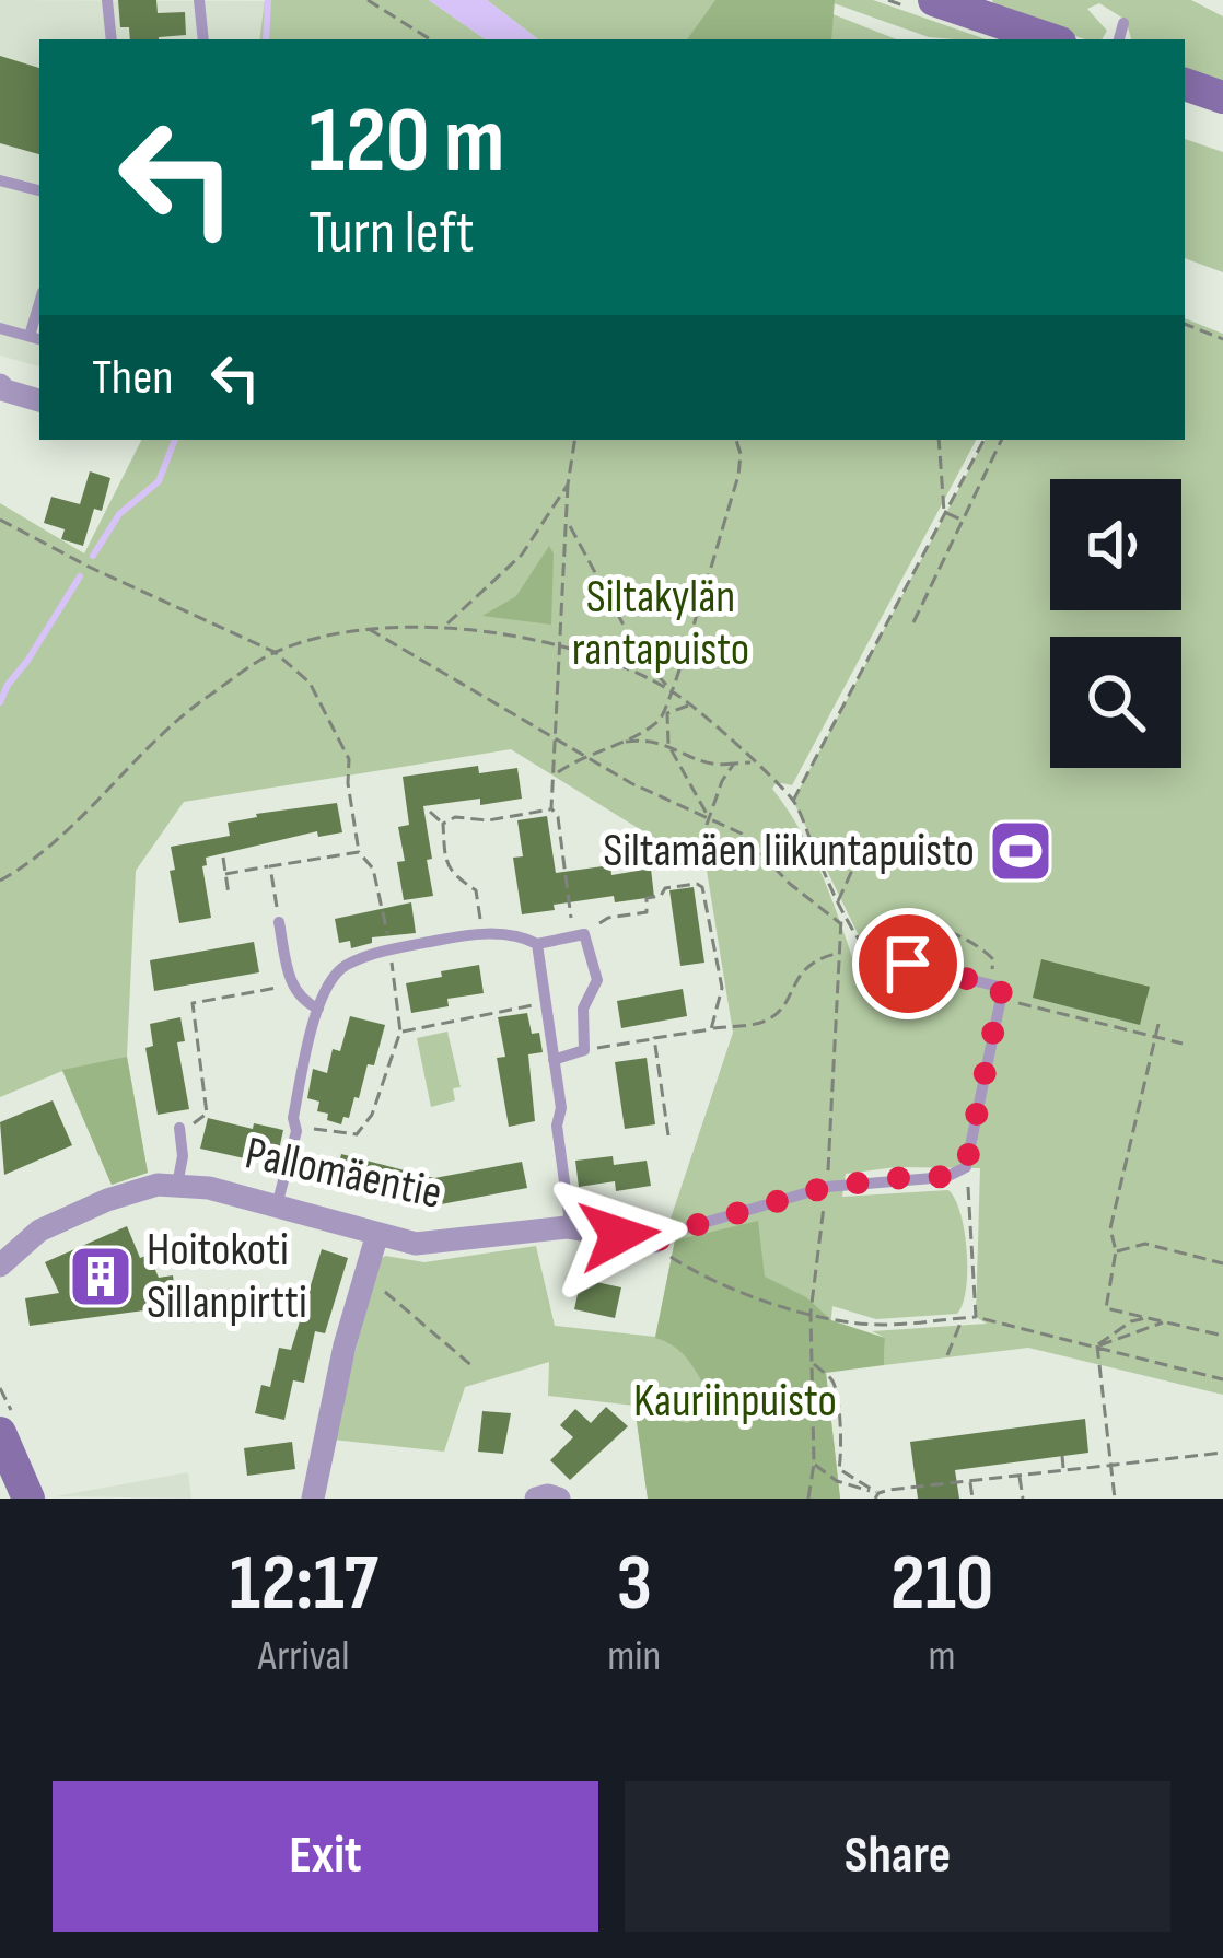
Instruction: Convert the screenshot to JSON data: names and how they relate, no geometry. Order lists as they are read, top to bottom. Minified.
{"streets":{"street":["Pallomäentie"]},"parks":["Siltakylän rantapuisto","Kauriinpuisto"],"places":{"sports":["Siltamäen liikuntapuisto"],"building":["Hoitokoti Sillanpirtti"]},"page":{"turn":["120 m","Turn left"],"then":"Then","eta":["12:17","Arrival","3","min","210","m"],"buttons":["Exit","Share"]}}
